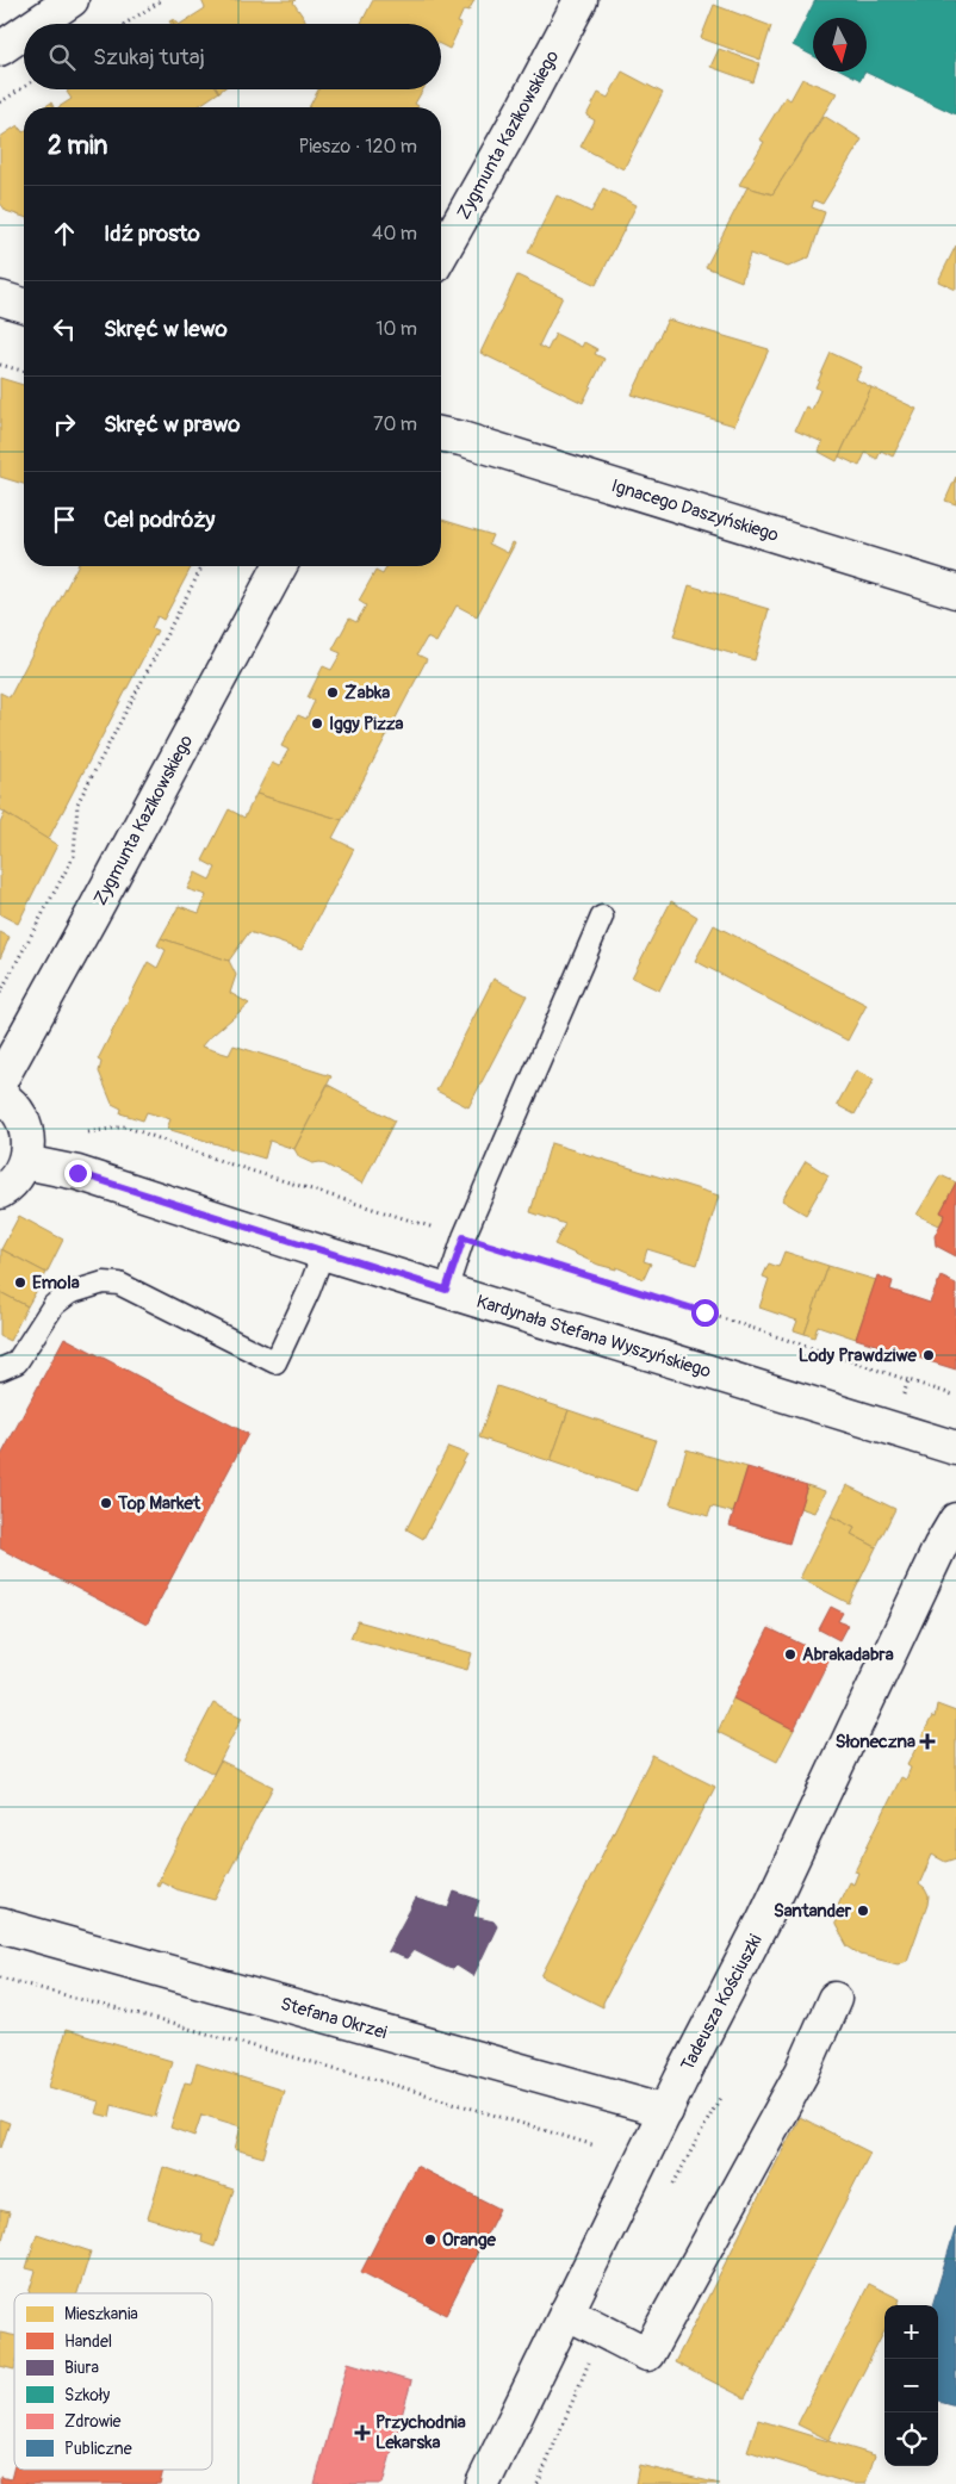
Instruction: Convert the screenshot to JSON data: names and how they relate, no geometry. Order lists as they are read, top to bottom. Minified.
{"streets":{"street":["Zygmunta Kazikowskiego","Ignacego Daszyńskiego","Kardynała Stefana Wyszyńskiego","Tadeusza Kościuszki","Stefana Okrzei"]},"crossings":[["Tadeusza Kościuszki","Stefana Okrzei"]],"places":{"other":["Żabka","Iggy Pizza","Emola","Lody Prawdziwe","Top Market","Abrakadabra","Santander","Orange"],"health":["Słoneczna","Przychodnia Lekarska"]},"legend":["Mieszkania","Handel","Biura","Szkoły","Zdrowie","Publiczne"],"north":"bottom","page":{"search":"Szukaj tutaj","heading":["2 min","Pieszo · 120 m"],"list":[["Idź prosto","40 m"],["Skręć w lewo","10 m"],["Skręć w prawo","70 m"],"Cel podróży"],"map_buttons":["+","−"]}}
